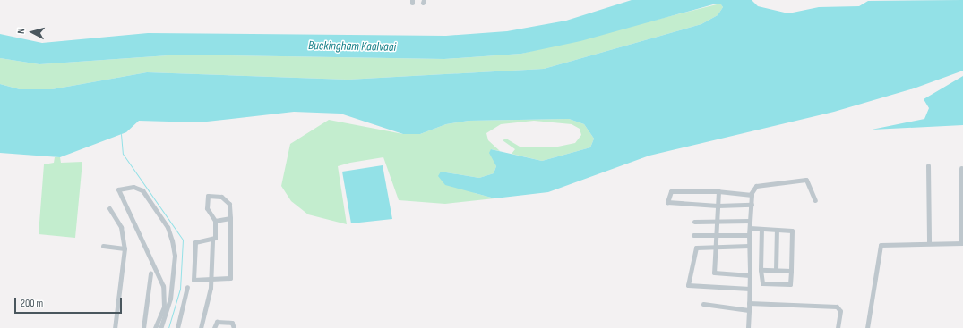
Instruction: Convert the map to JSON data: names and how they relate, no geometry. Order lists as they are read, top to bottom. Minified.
{"water":["Buckingham Kaalvaai"],"scale_bar":"200 m","north":"left"}
